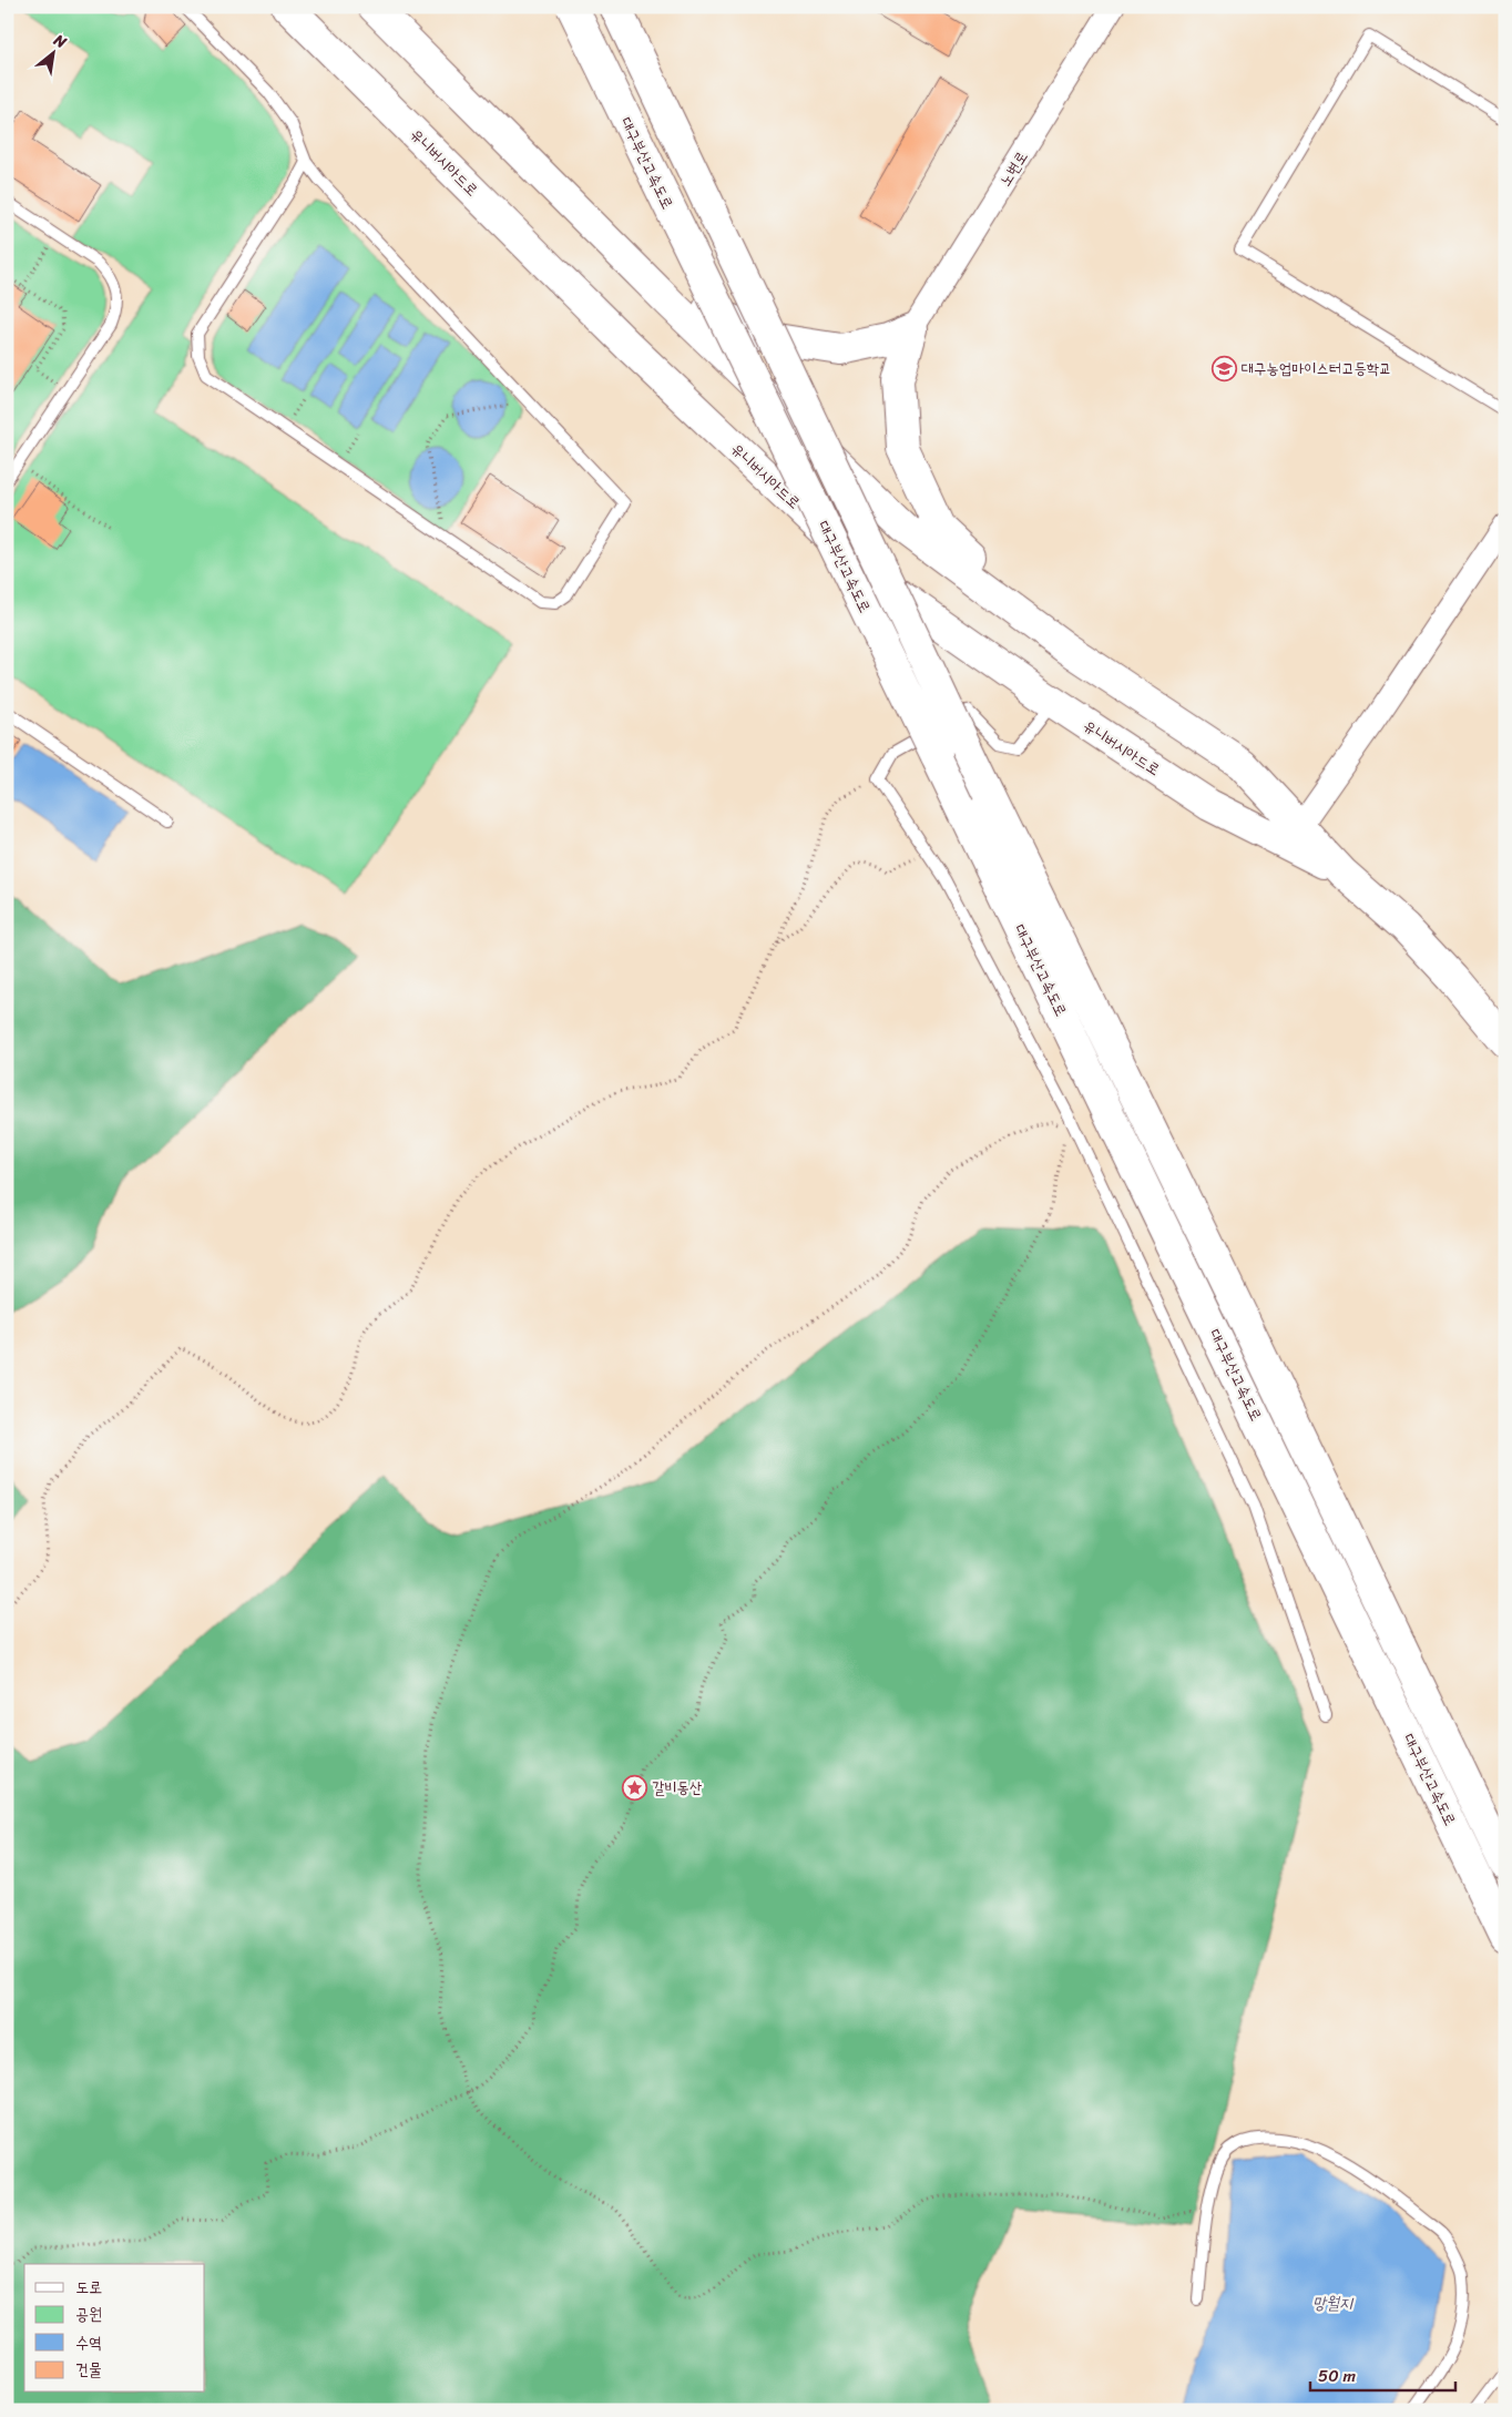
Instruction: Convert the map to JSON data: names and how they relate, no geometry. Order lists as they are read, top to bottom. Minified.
{"streets":{"main road":["유니버시아드로","대구부산고속도로"],"street":["노변로"]},"water":["망월지"],"places":{"school or university":["대구농업마이스터고등학교"],"place":["갈비동산"]},"legend":["도로","공원","수역","건물"],"scale_bar":"50 m","north":"top right"}
